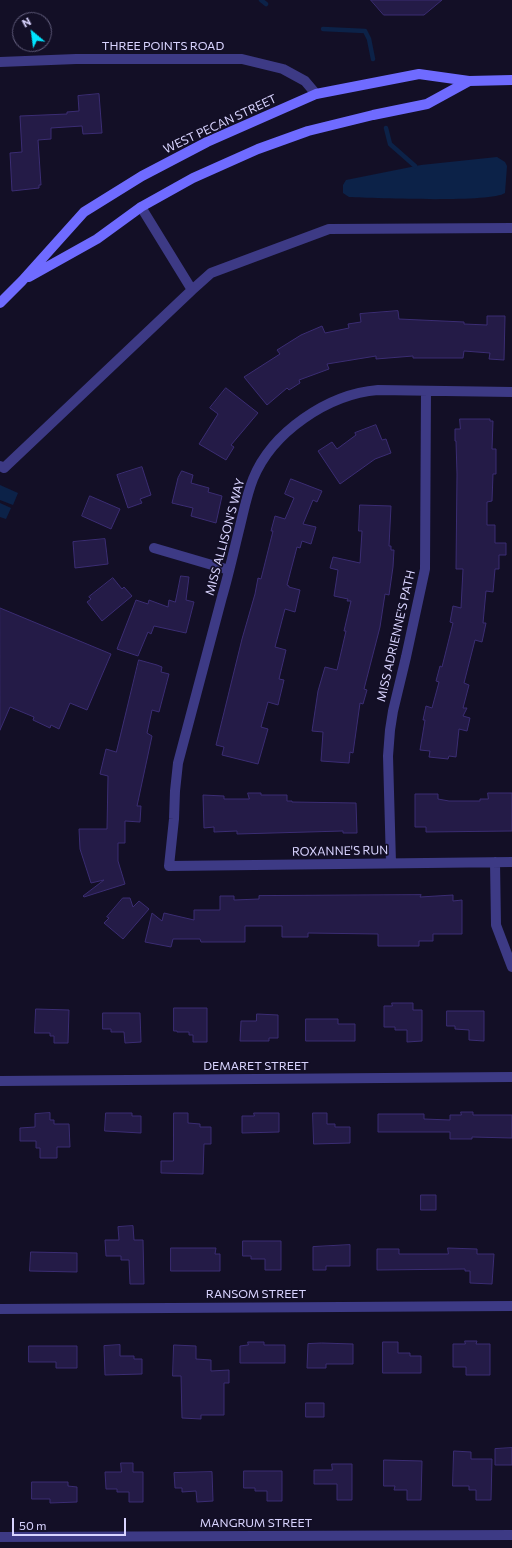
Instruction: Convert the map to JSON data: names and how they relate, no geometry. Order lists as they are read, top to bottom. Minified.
{"streets":{"main road":["WEST PECAN STREET"],"street":["THREE POINTS ROAD","MISS ALLISON'S WAY","MISS ADRIENNE'S PATH","ROXANNE'S RUN","DEMARET STREET","RANSOM STREET","MANGRUM STREET"]},"crossings":[["THREE POINTS ROAD","WEST PECAN STREET"],["MISS ALLISON'S WAY","MISS ADRIENNE'S PATH"],["MISS ALLISON'S WAY","ROXANNE'S RUN"],["MISS ADRIENNE'S PATH","ROXANNE'S RUN"]],"scale_bar":"50 m","north":"top left"}
